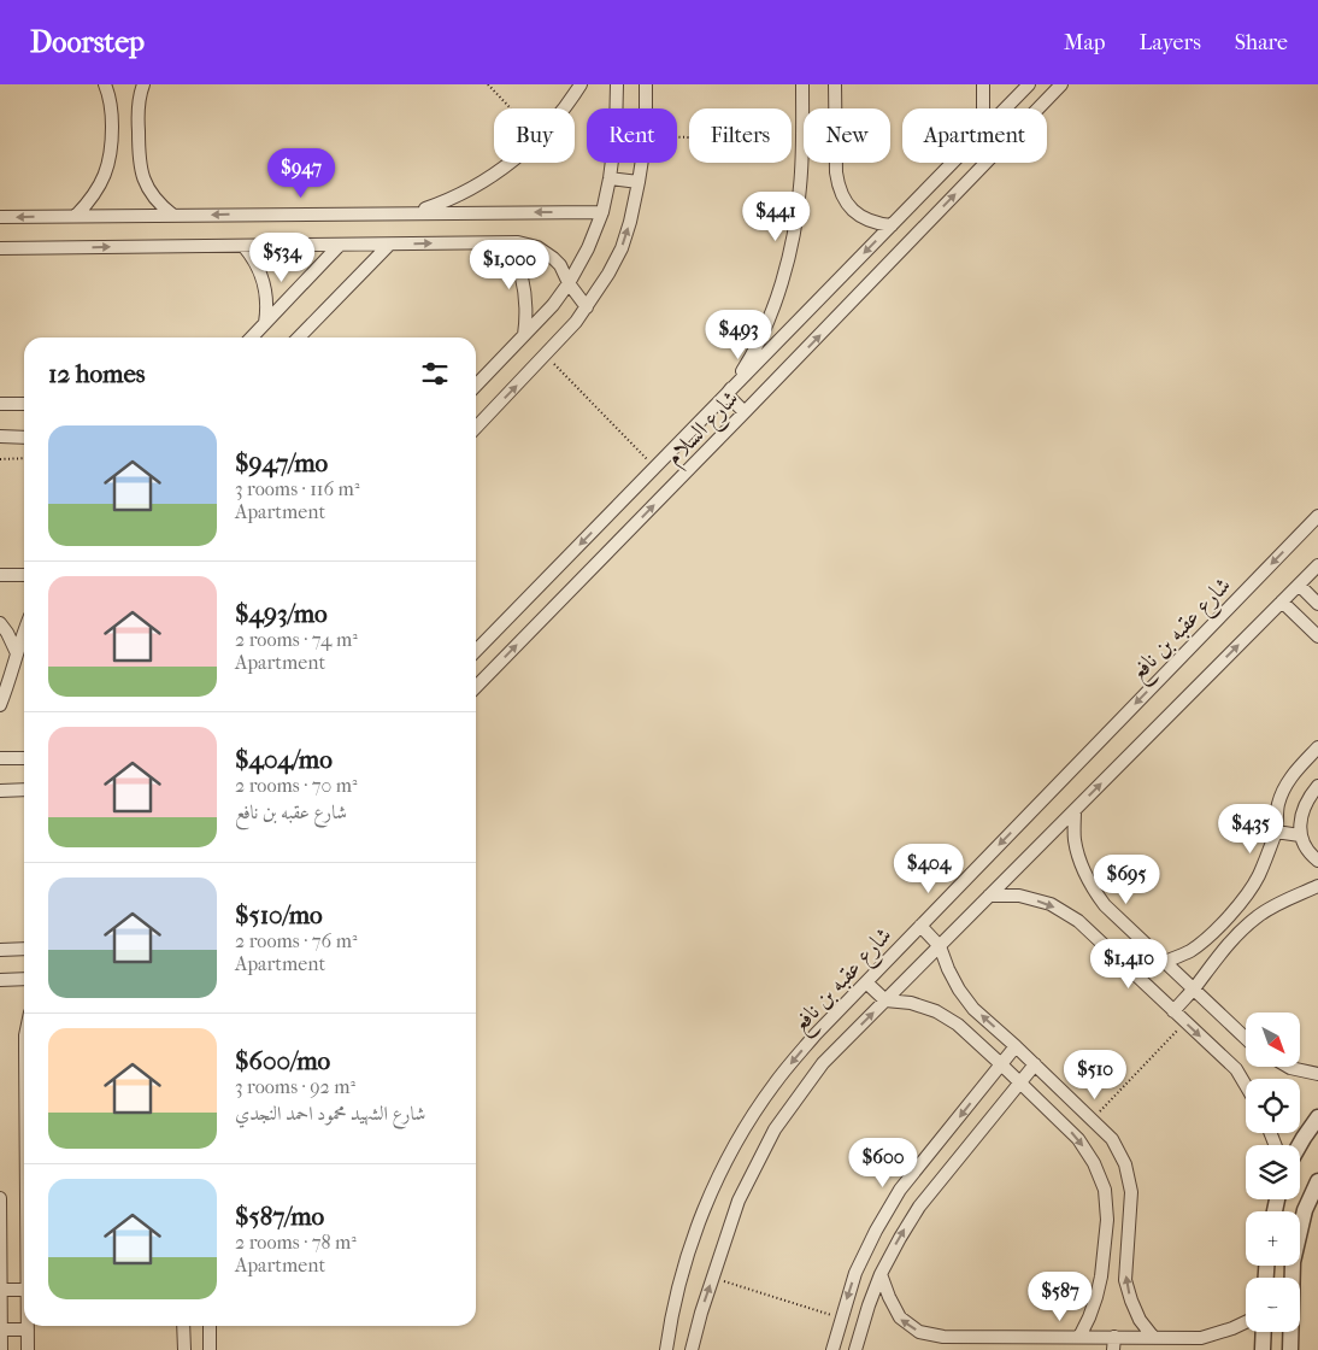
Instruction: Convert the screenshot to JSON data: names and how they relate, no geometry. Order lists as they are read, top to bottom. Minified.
{"streets":{"street":["شارع السلام","شارع عقبه بن نافع"]},"north":"bottom right","page":{"header":"Doorstep","nav":["Map","Layers","Share"],"chip":["Buy","Rent","Filters","New","Apartment"],"price":["$947","$441","$534","$1,000","$493","$435","$404","$695","$1,410","$510","$600","$587"],"heading":"12 homes","list":[{"name":"$947/mo","note":"3 rooms · 116 m² · Apartment"},{"name":"$493/mo","note":"2 rooms · 74 m² · Apartment"},{"name":"$404/mo","note":"2 rooms · 70 m² · شارع عقبه بن نافع"},{"name":"$510/mo","note":"2 rooms · 76 m² · Apartment"},{"name":"$600/mo","note":"3 rooms · 92 m² · شارع الشهيد محمود احمد النجدي"},{"name":"$587/mo","note":"2 rooms · 78 m² · Apartment"}],"map_buttons":["+","−"]}}
